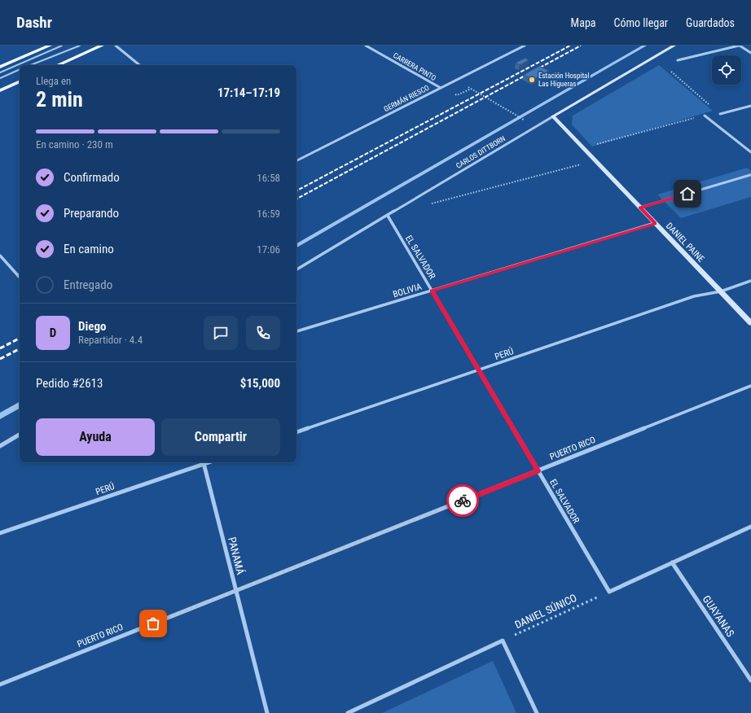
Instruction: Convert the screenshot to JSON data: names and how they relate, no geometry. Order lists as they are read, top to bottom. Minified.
{"streets":{"street":["CARRERA PINTO","GERMÁN RIESCO","CARLOS DITTBORN","DANIEL PAINE","EL SALVADOR","BOLIVIA","PERÚ","PUERTO RICO","PANAMÁ","GUAYANAS"],"path":["DANIEL SÚNICO"]},"crossings":[["CARRERA PINTO","GERMÁN RIESCO"],["CARLOS DITTBORN","DANIEL PAINE"],["CARLOS DITTBORN","EL SALVADOR"],["DANIEL PAINE","BOLIVIA"],["DANIEL PAINE","PERÚ"],["EL SALVADOR","BOLIVIA"],["EL SALVADOR","PERÚ"],["EL SALVADOR","PUERTO RICO"],["EL SALVADOR","DANIEL SÚNICO"],["PERÚ","PANAMÁ"],["PUERTO RICO","PANAMÁ"]],"places":["Estación Hospital Las Higueras"],"page":{"header":"Dashr","nav":["Mapa","Cómo llegar","Guardados"],"heading":["2 min","Llega en","17:14–17:19"],"panel":["Diego","Repartidor · 4.4","Pedido #2613","$15,000"],"bar":"En camino · 230 m","list":[["Confirmado","16:58"],["Preparando","16:59"],["En camino","17:06"],"Entregado"],"round":"D","buttons":["Ayuda","Compartir"]}}
